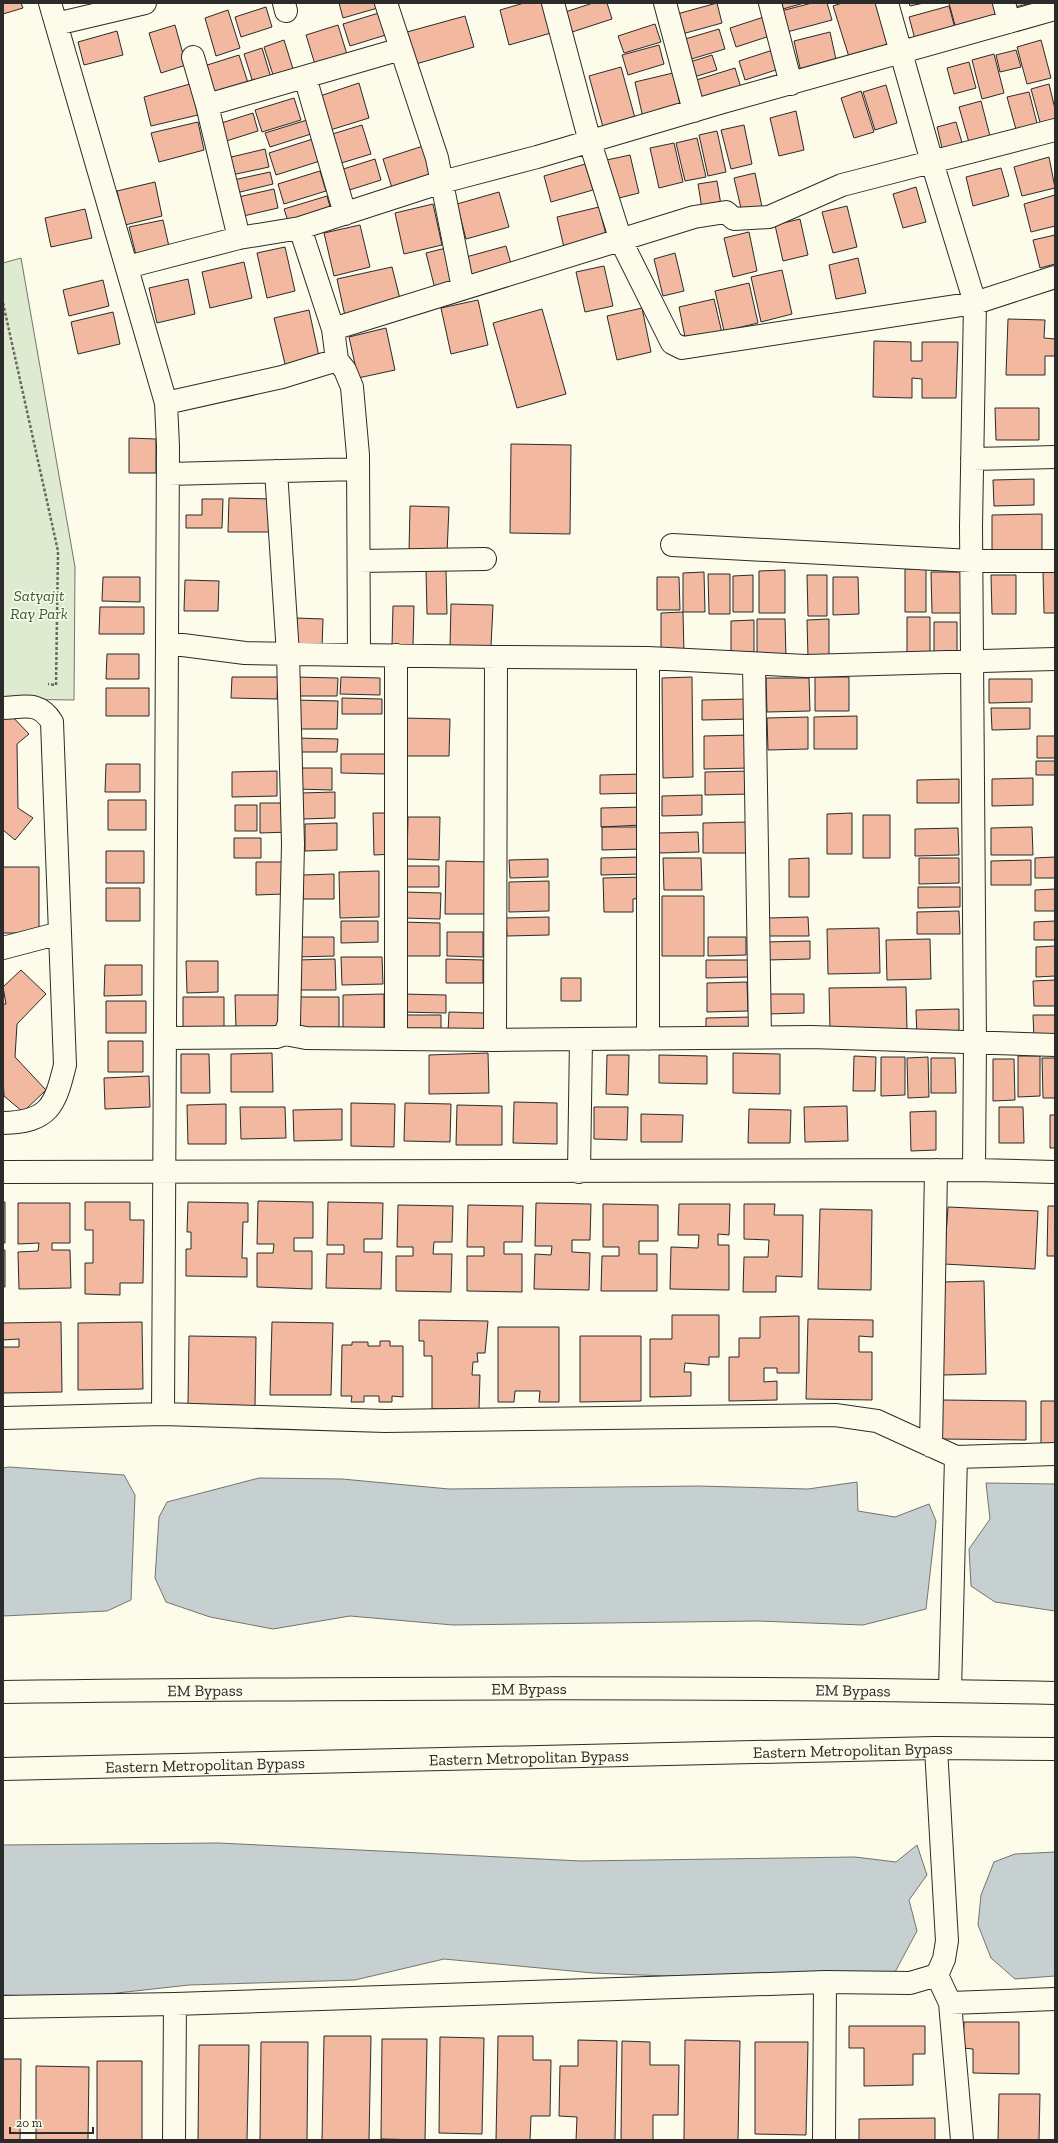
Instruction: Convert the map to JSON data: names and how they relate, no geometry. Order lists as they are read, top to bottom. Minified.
{"streets":{"street":["EM Bypass","Eastern Metropolitan Bypass"]},"parks":["Satyajit Ray Park"],"scale_bar":"20 m"}
